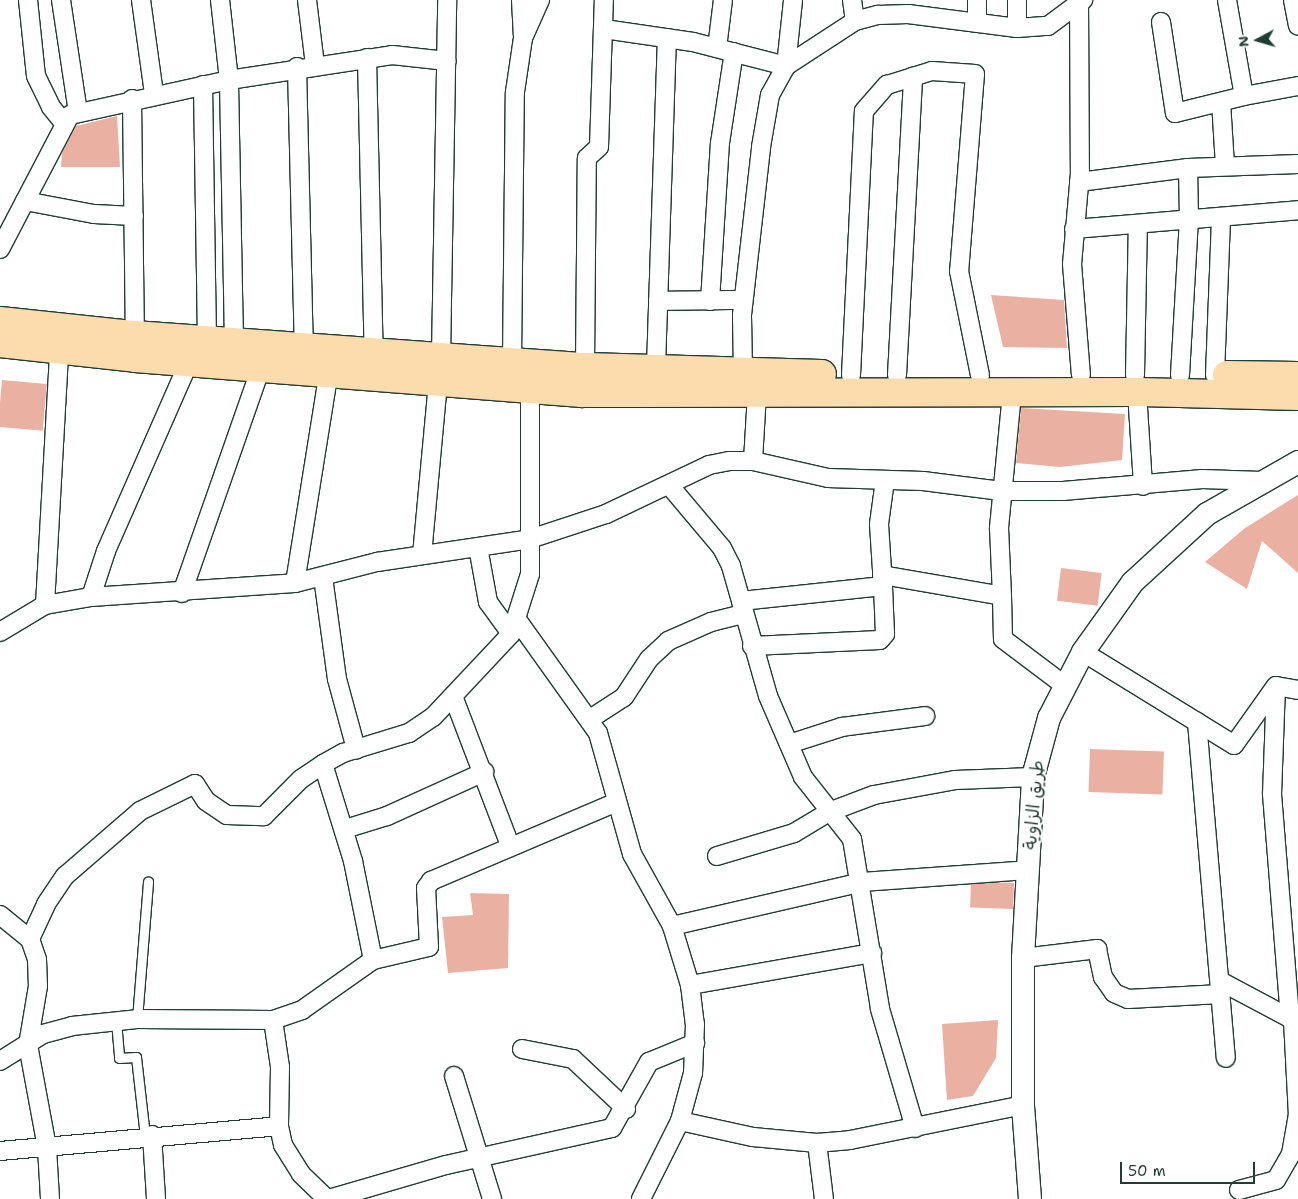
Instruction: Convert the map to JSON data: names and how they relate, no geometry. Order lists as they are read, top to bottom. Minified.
{"streets":{"street":["طريق الزاوية"]},"scale_bar":"50 m","north":"left"}
